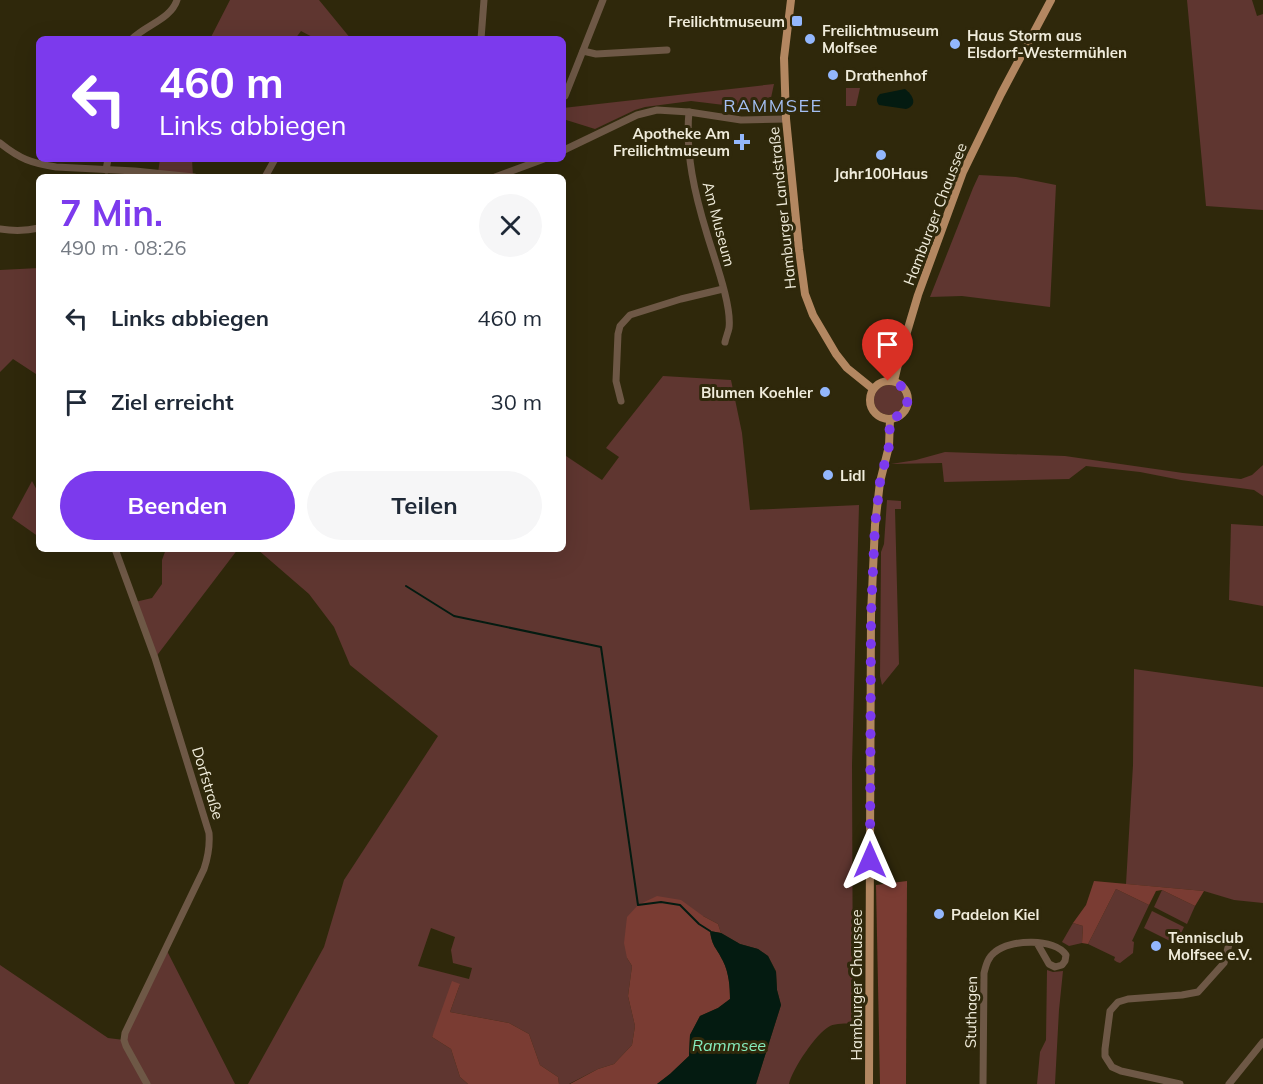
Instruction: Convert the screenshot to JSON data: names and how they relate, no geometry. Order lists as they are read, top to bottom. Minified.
{"streets":{"main road":["Hamburger Landstraße","Hamburger Chaussee"],"street":["Am Museum","Dorfstraße","Stuthagen"]},"crossings":[["Hamburger Landstraße","Hamburger Chaussee"]],"districts":["RAMMSEE"],"water":["Rammsee"],"places":{"transit":["Freilichtmuseum"],"other":["Freilichtmuseum Molfsee","Haus Storm aus Elsdorf-Westermühlen","Drathenhof","Jahr100Haus","Blumen Koehler","Lidl","Padelon Kiel","Tennisclub Molfsee e.V."],"health":["Apotheke Am Freilichtmuseum"]},"page":{"turn":["460 m","Links abbiegen"],"heading":["7 Min.","490 m · 08:26"],"list":[{"name":"Links abbiegen","value":"460 m"},{"name":"Ziel erreicht","value":"30 m"}],"buttons":["Beenden","Teilen"]}}
